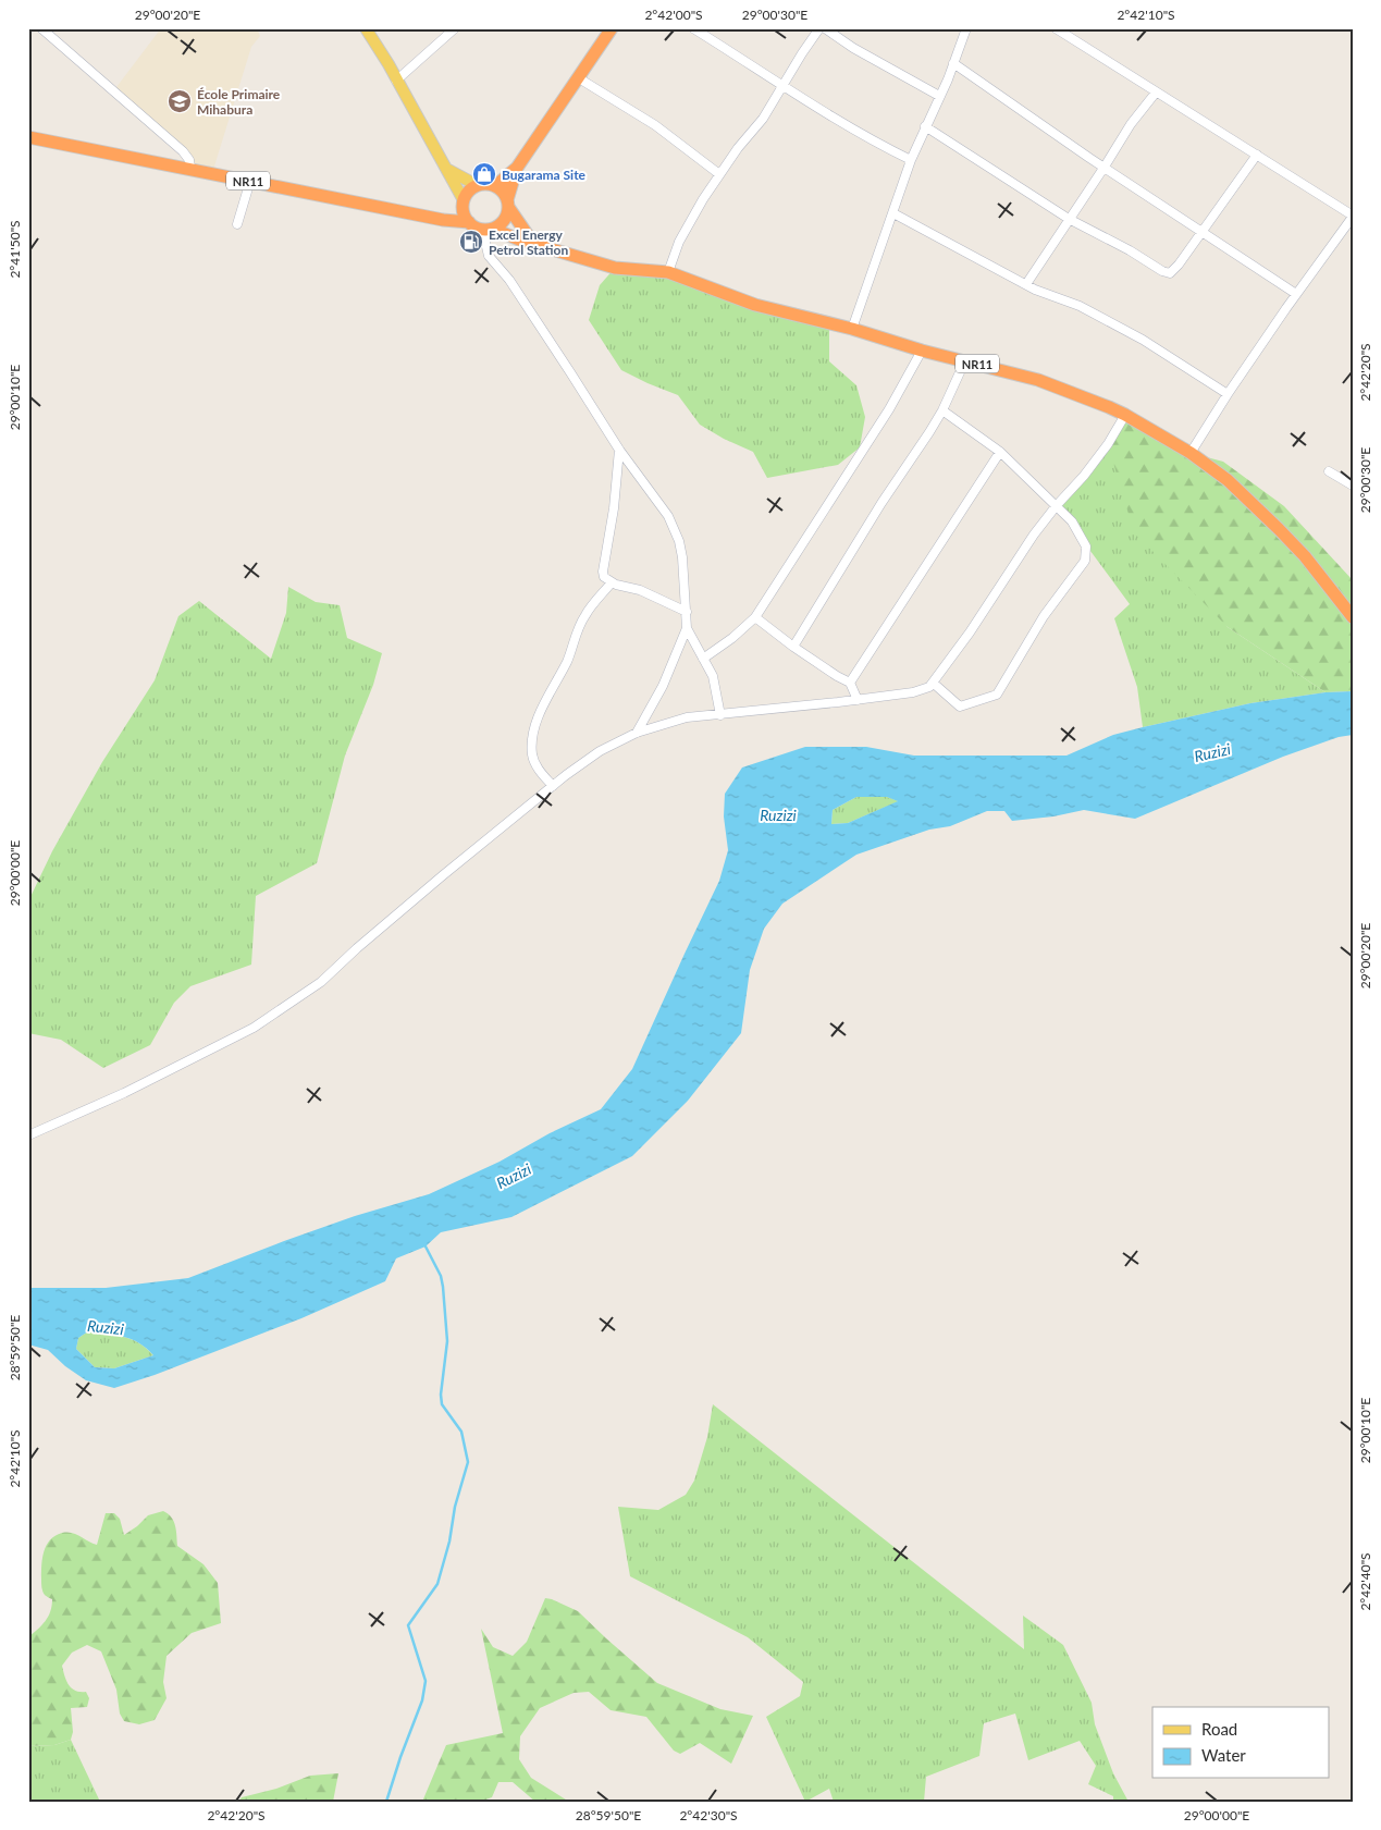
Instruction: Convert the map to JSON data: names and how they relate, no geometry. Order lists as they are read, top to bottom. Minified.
{"streets":{"highway":["NR11"]},"water":["Ruzizi"],"places":{"school or university":["École Primaire Mihabura"],"shop":["Bugarama Site"],"fuel station":["Excel Energy Petrol Station"]},"legend":["Road","Water"],"coordinates":["29°00'20\"E","2°42'00\"S","29°00'30\"E","2°42'10\"S","2°41'50\"S","2°42'20\"S","29°00'10\"E","29°00'00\"E","28°59'50\"E","2°42'40\"S","2°42'30\"S"]}
